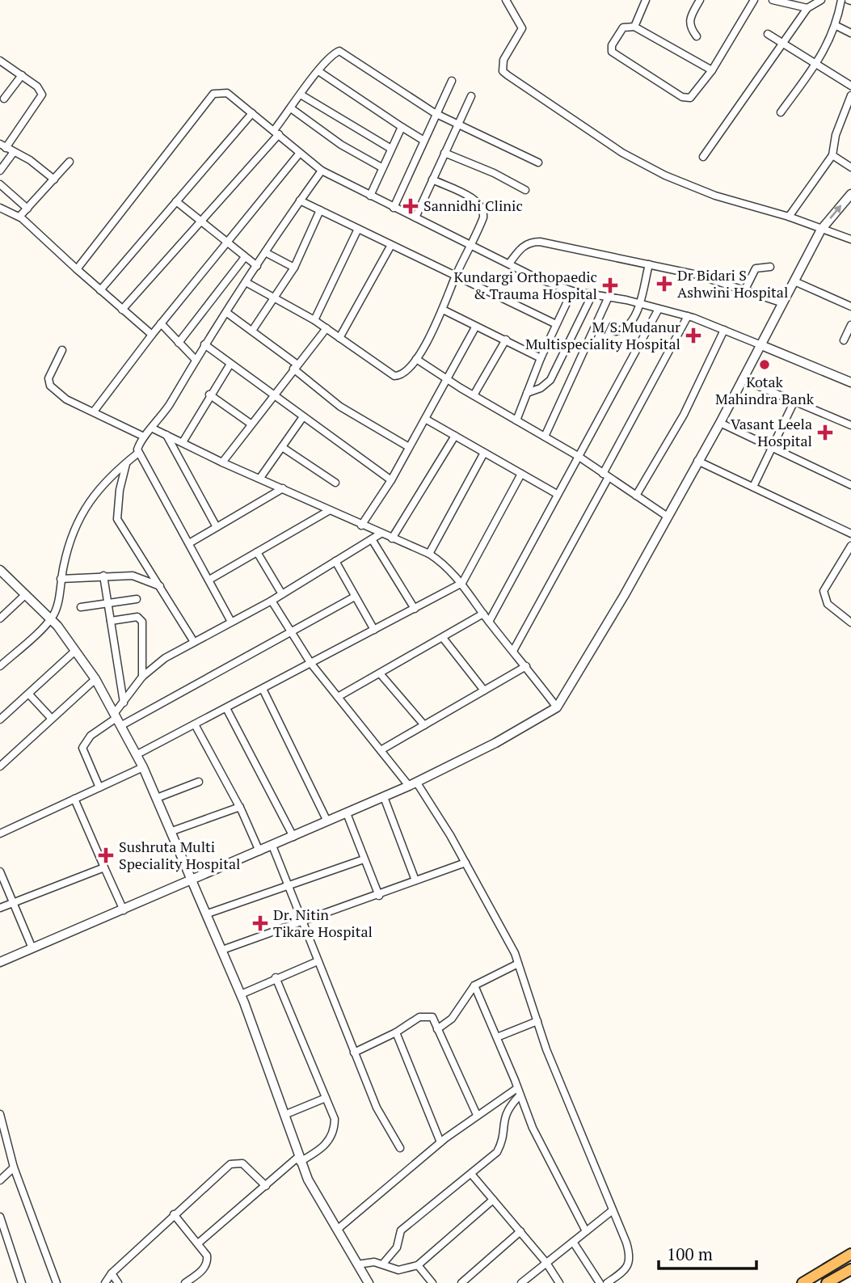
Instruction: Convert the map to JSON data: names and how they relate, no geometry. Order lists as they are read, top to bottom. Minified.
{"places":{"health":["Sannidhi Clinic","Dr Bidari S Ashwini Hospital","Kundargi Orthopaedic & Trauma Hospital","M/S.Mudanur Multispeciality Hospital","Vasant Leela Hospital","Sushruta Multi Speciality Hospital","Dr. Nitin Tikare Hospital"],"other":["Kotak Mahindra Bank"]},"scale_bar":"100 m"}
